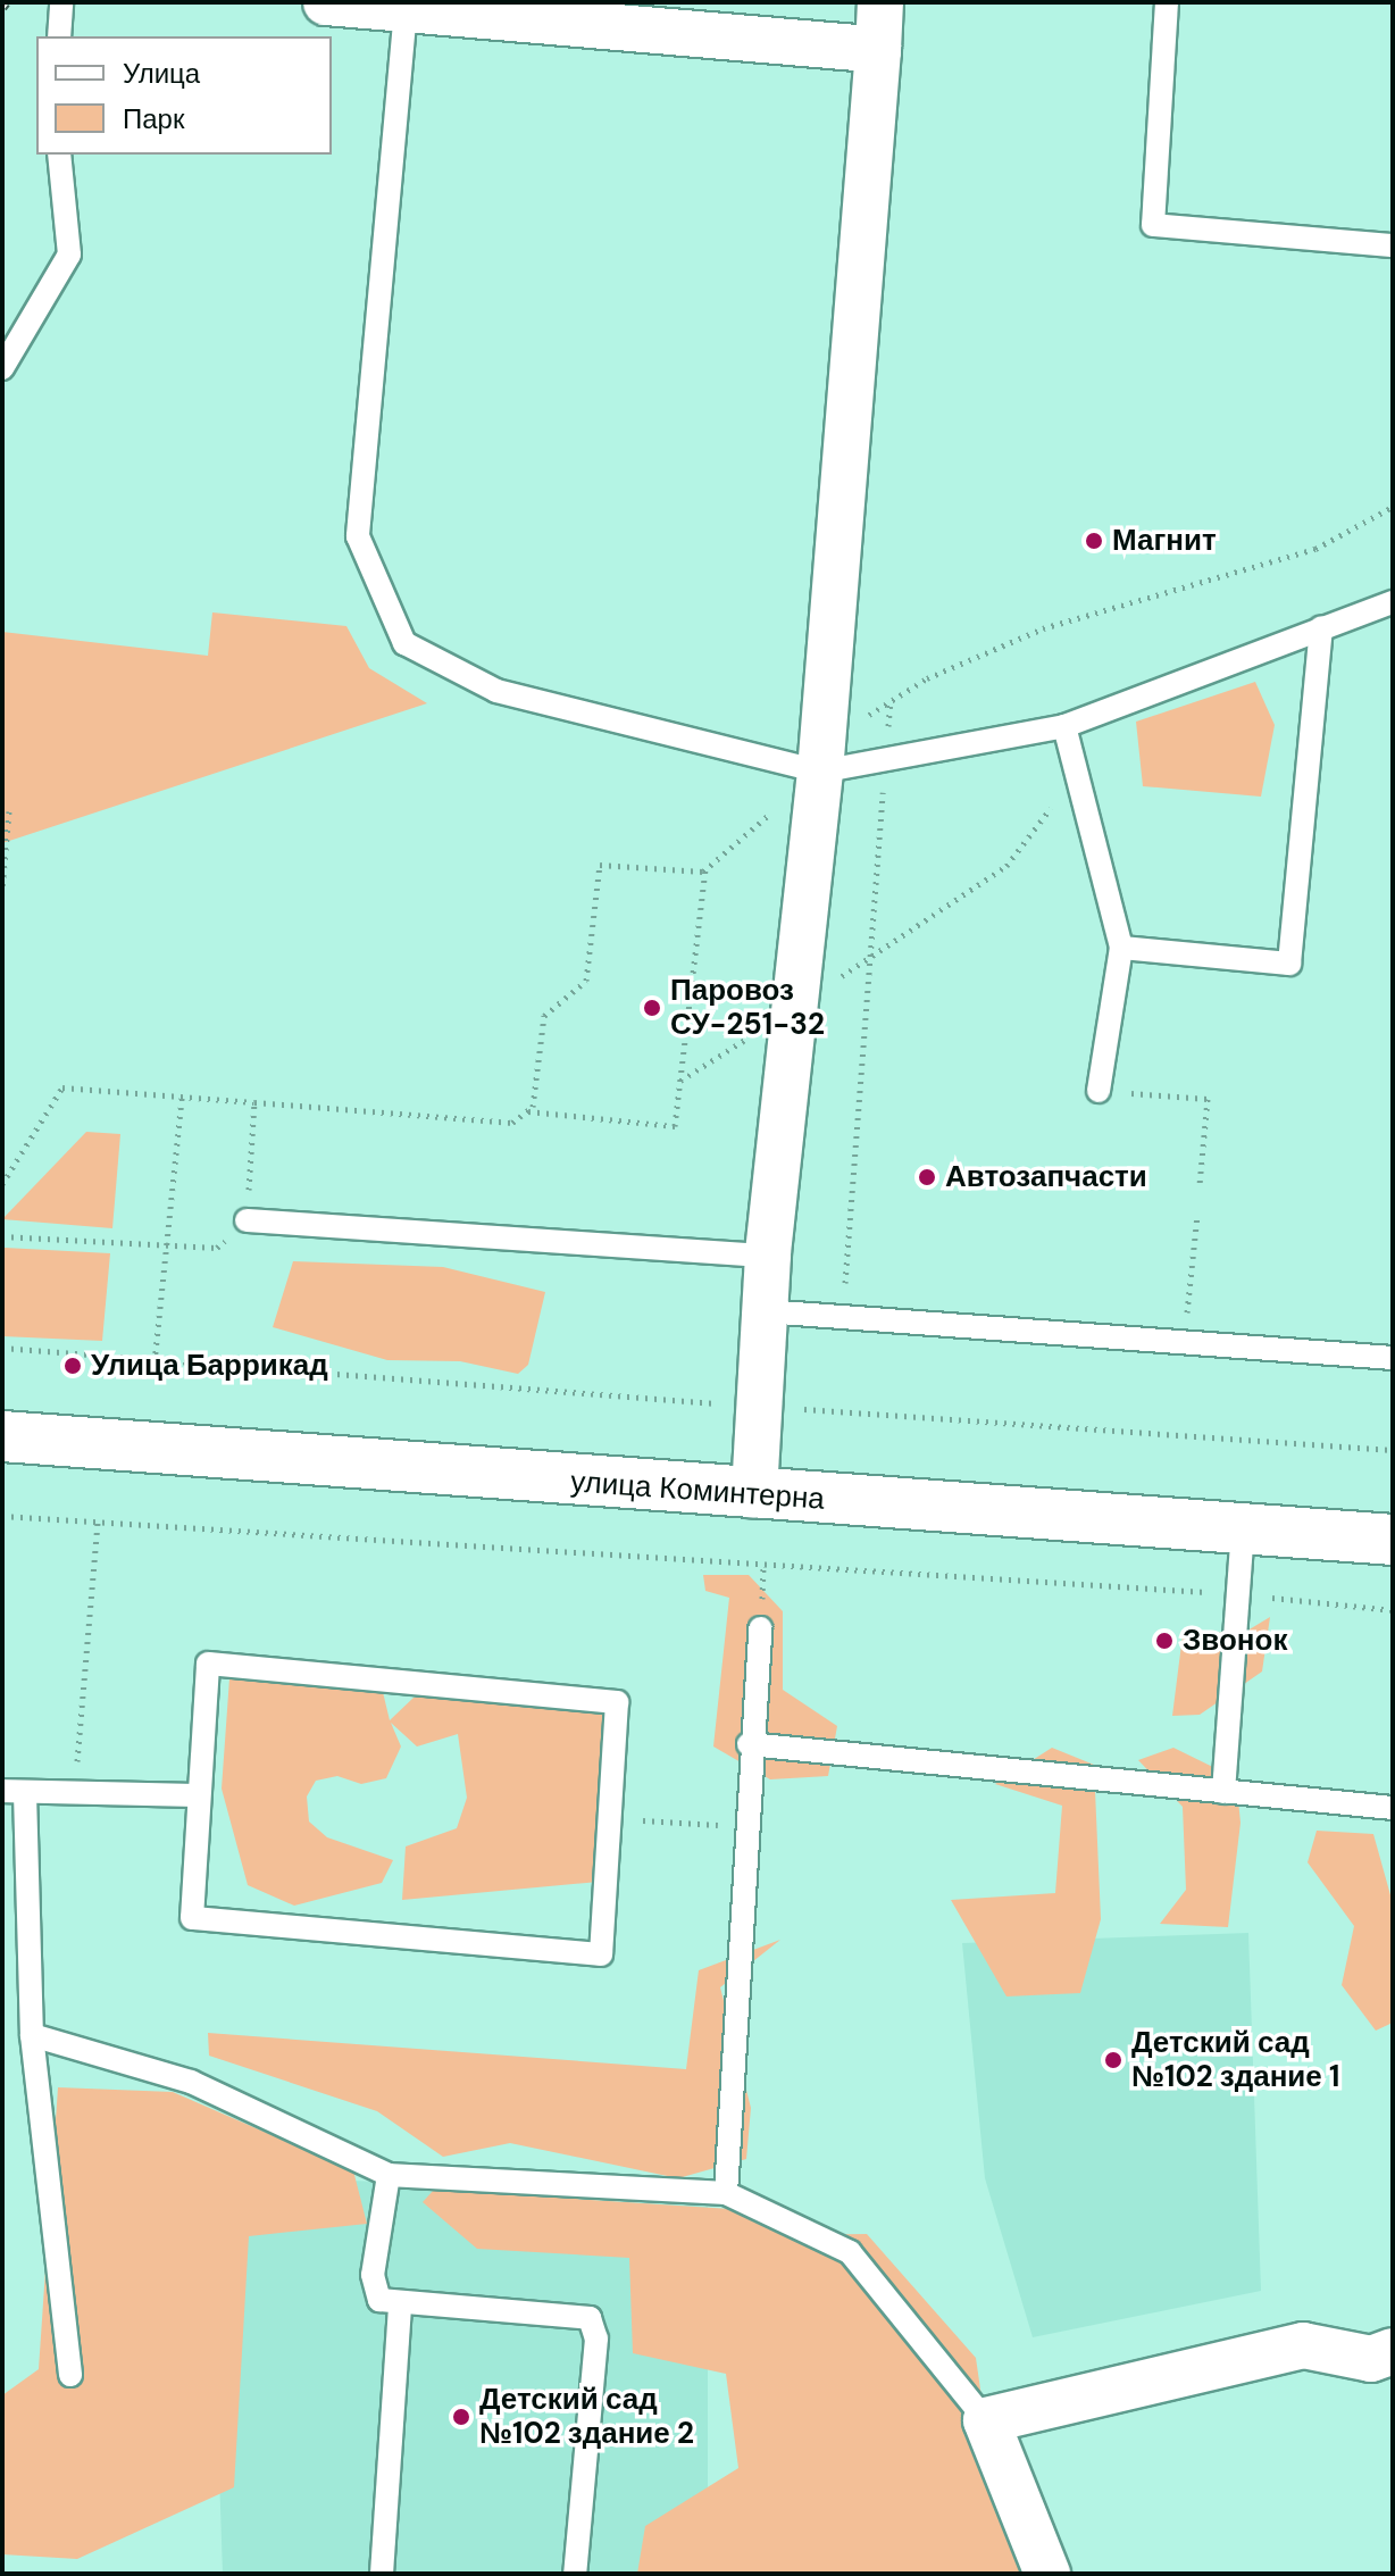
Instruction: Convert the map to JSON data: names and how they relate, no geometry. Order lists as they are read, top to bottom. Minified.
{"streets":{"main road":["улица Коминтерна"]},"places":["Магнит","Паровоз СУ-251-32","Автозапчасти","Улица Баррикад","Звонок","Детский сад №102 здание 1","Детский сад №102 здание 2"],"legend":["Улица","Парк"]}
